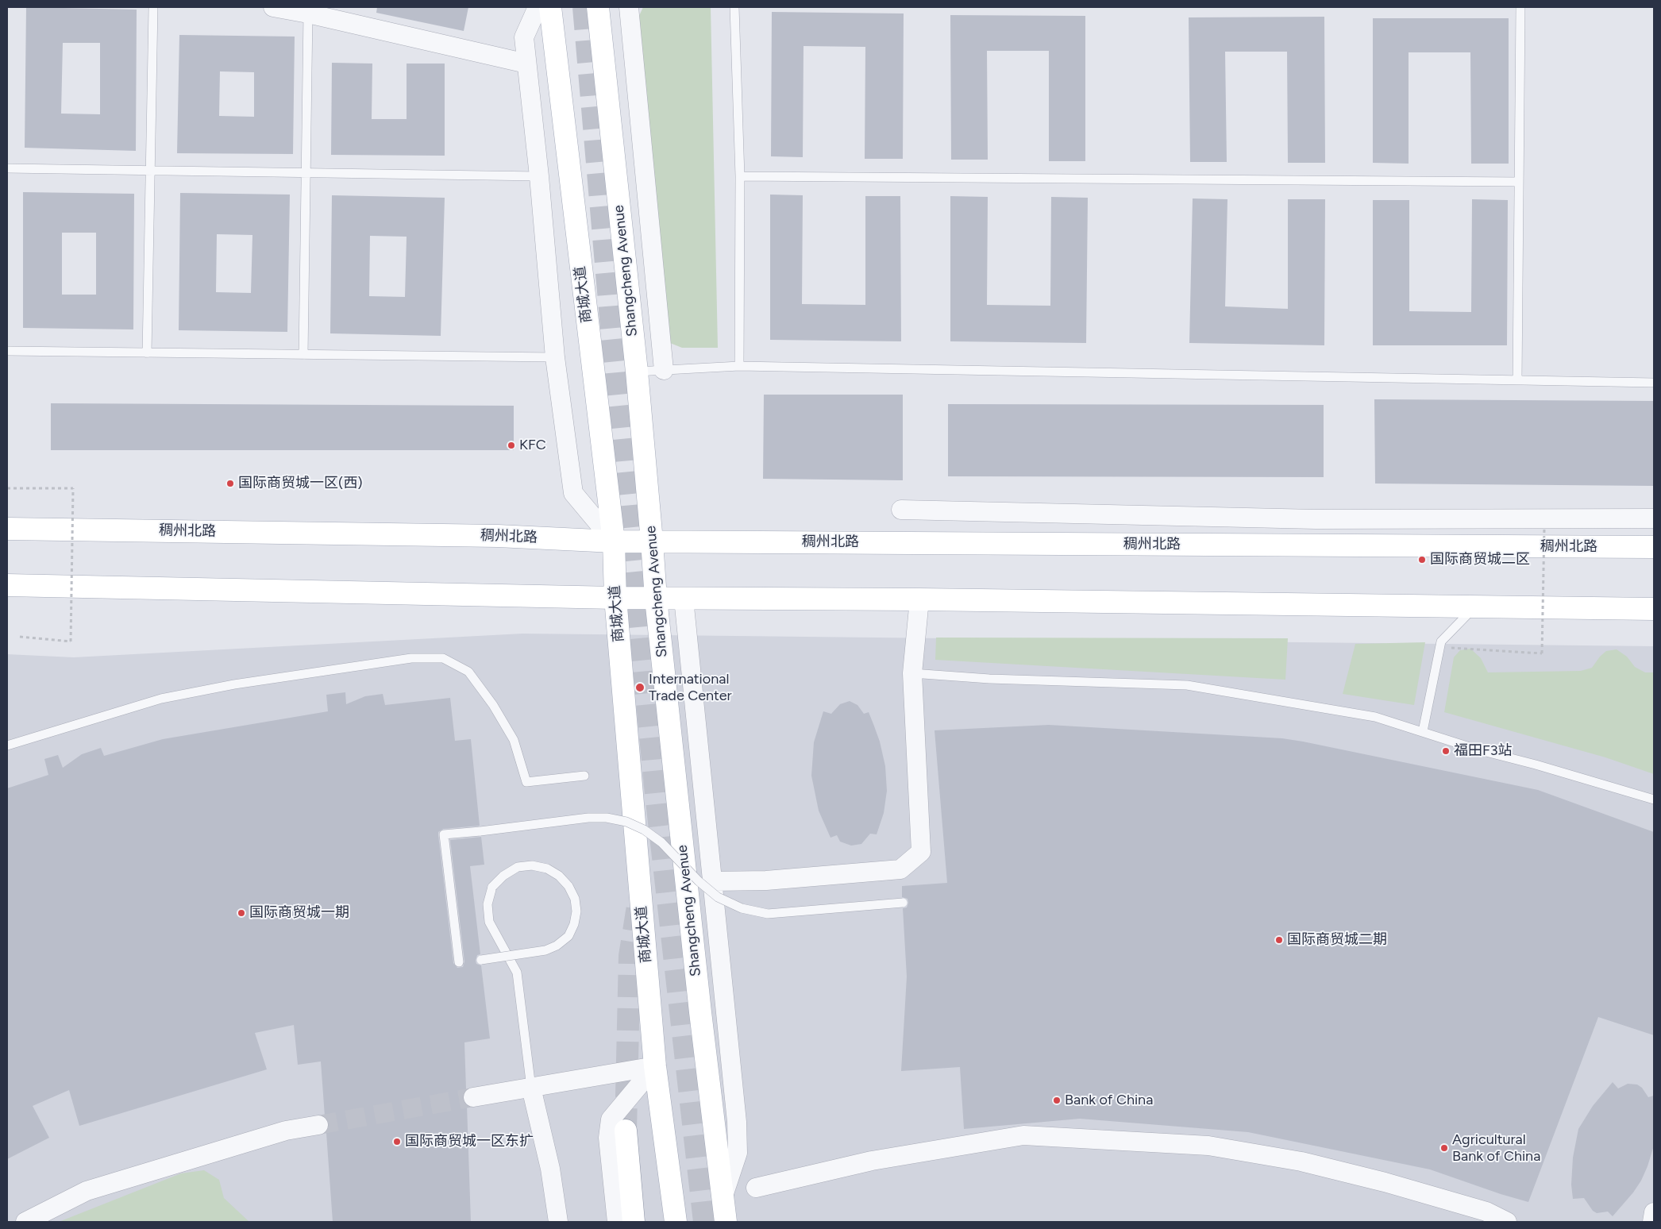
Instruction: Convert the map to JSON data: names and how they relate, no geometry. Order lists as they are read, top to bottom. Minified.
{"streets":{"main road":["Shangcheng Avenue","商城大道","稠州北路"]},"crossings":[["Shangcheng Avenue","稠州北路"],["商城大道","稠州北路"]],"places":["KFC","国际商贸城一区(西)","国际商贸城二区","International Trade Center","福田F3站","国际商贸城一期","国际商贸城二期","Bank of China","国际商贸城一区东扩","Agricultural Bank of China"]}
